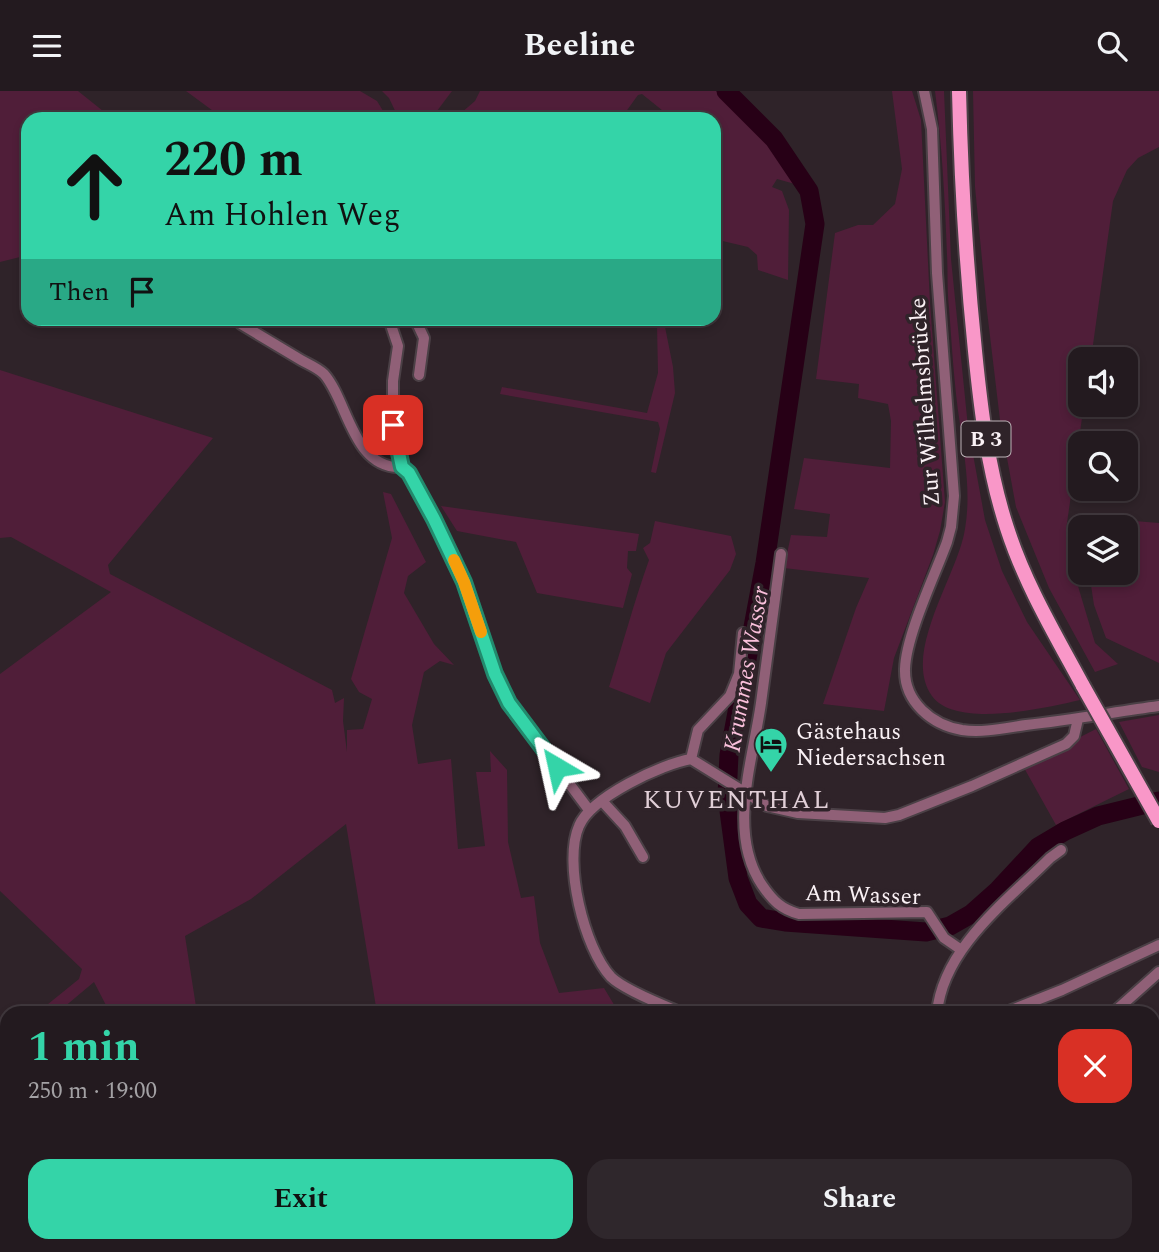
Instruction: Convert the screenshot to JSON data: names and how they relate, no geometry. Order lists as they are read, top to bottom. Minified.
{"streets":{"main road":["B 3"],"street":["Zur Wilhelmsbrücke","Am Wasser"]},"districts":["KUVENTHAL"],"water":["Krummes Wasser"],"places":{"hotel":["Gästehaus Niedersachsen"]},"page":{"header":"Beeline","turn":["220 m","Am Hohlen Weg"],"then":"Then","heading":["1 min","250 m · 19:00"],"buttons":["Exit","Share"]}}
